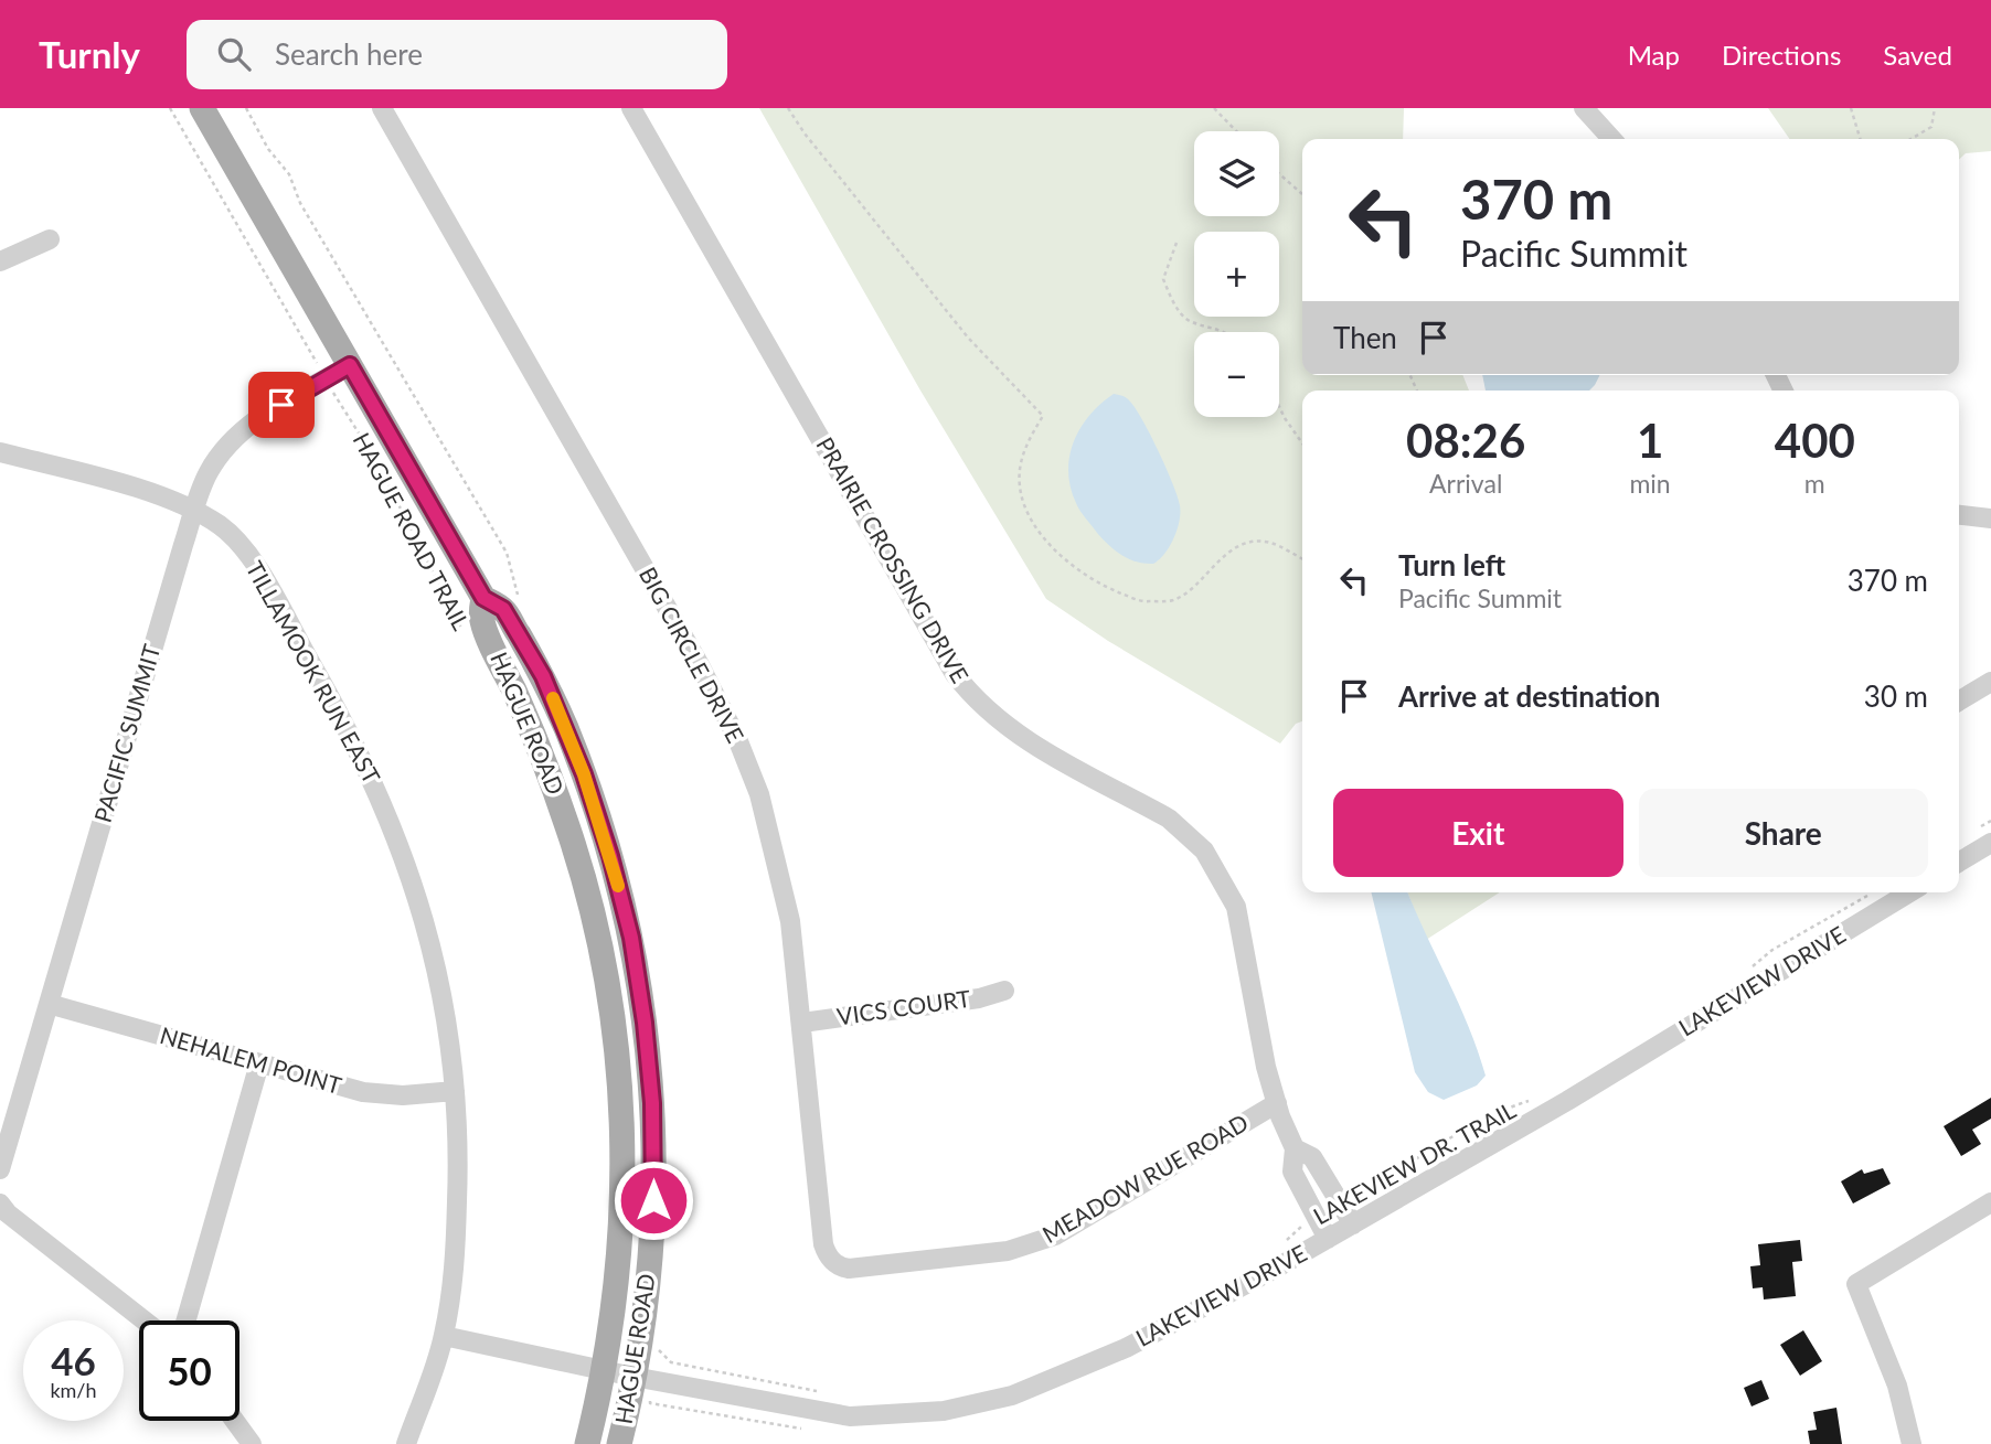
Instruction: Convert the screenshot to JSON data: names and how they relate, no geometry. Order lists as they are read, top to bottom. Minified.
{"streets":{"main road":["HAGUE ROAD"],"street":["PRAIRIE CROSSING DRIVE","BIG CIRCLE DRIVE","TILLAMOOK RUN EAST","PACIFIC SUMMIT","LAKEVIEW DRIVE","VICS COURT","NEHALEM POINT","MEADOW RUE ROAD"],"path":["HAGUE ROAD TRAIL","LAKEVIEW DR. TRAIL"]},"crossings":[["PRAIRIE CROSSING DRIVE","LAKEVIEW DRIVE"],["PRAIRIE CROSSING DRIVE","LAKEVIEW DR. TRAIL"],["PRAIRIE CROSSING DRIVE","MEADOW RUE ROAD"],["BIG CIRCLE DRIVE","VICS COURT"],["BIG CIRCLE DRIVE","MEADOW RUE ROAD"],["TILLAMOOK RUN EAST","PACIFIC SUMMIT"],["TILLAMOOK RUN EAST","LAKEVIEW DRIVE"],["TILLAMOOK RUN EAST","NEHALEM POINT"],["HAGUE ROAD","PACIFIC SUMMIT"],["HAGUE ROAD","LAKEVIEW DRIVE"],["PACIFIC SUMMIT","NEHALEM POINT"]],"page":{"header":"Turnly","search":"Search here","nav":["Map","Directions","Saved"],"map_buttons":["+","−"],"turn":["370 m","Pacific Summit"],"then":"Then","eta":["08:26","Arrival","1","min","400","m"],"list":[{"name":"Turn left","note":"Pacific Summit","value":"370 m"},{"name":"Arrive at destination","value":"30 m"}],"buttons":["Exit","Share"],"speed":"46 km/h","limit":"50"}}
